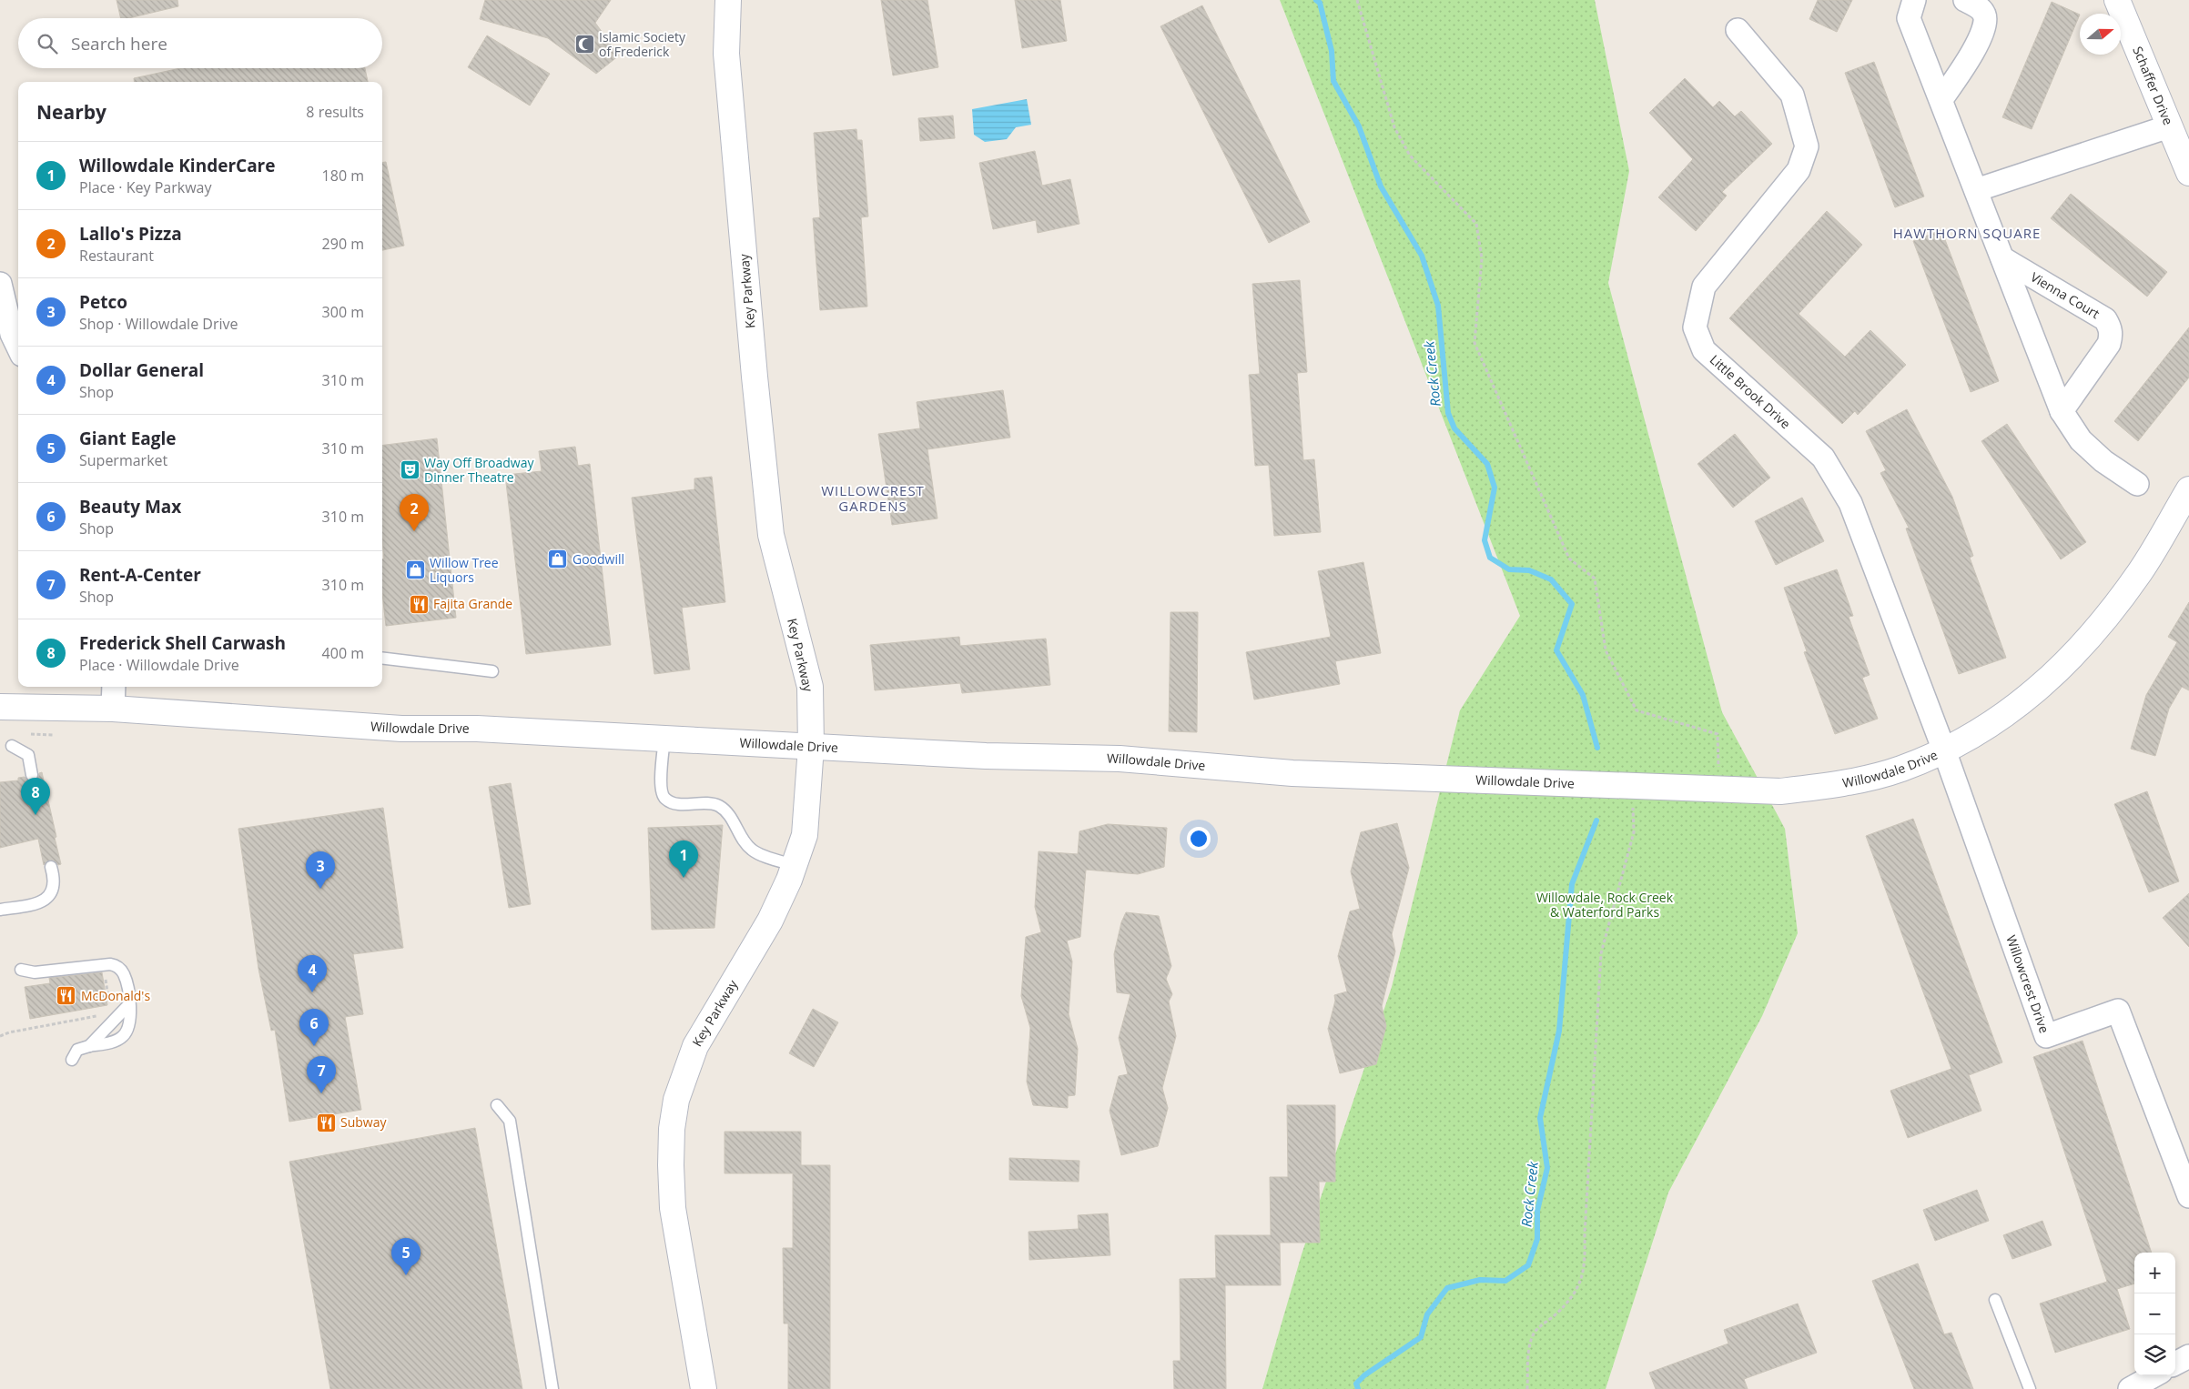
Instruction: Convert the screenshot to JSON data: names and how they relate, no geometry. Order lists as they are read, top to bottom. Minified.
{"streets":{"street":["Schaffer Drive","Key Parkway","Vienna Court","Little Brook Drive","Willowdale Drive","Willowcrest Drive"]},"crossings":[["Key Parkway","Willowdale Drive"],["Little Brook Drive","Willowdale Drive"],["Little Brook Drive","Willowcrest Drive"],["Willowdale Drive","Willowcrest Drive"]],"districts":["HAWTHORN SQUARE","WILLOWCREST GARDENS"],"water":["Rock Creek"],"parks":["Willowdale, Rock Creek & Waterford Parks"],"places":{"mosque":["Islamic Society of Frederick"],"theatre":["Way Off Broadway Dinner Theatre"],"shop":["Goodwill","Willow Tree Liquors"],"restaurant":["Fajita Grande","McDonald's","Subway"]},"north":"right","page":{"search":"Search here","heading":["Nearby","8 results"],"list":[{"mark":"1","name":"Willowdale KinderCare","note":"Place · Key Parkway","value":"180 m"},{"mark":"2","name":"Lallo's Pizza","note":"Restaurant","value":"290 m"},{"mark":"3","name":"Petco","note":"Shop · Willowdale Drive","value":"300 m"},{"mark":"4","name":"Dollar General","note":"Shop","value":"310 m"},{"mark":"5","name":"Giant Eagle","note":"Supermarket","value":"310 m"},{"mark":"6","name":"Beauty Max","note":"Shop","value":"310 m"},{"mark":"7","name":"Rent-A-Center","note":"Shop","value":"310 m"},{"mark":"8","name":"Frederick Shell Carwash","note":"Place · Willowdale Drive","value":"400 m"}],"pins":["2","8","1","3","4","6","7","5"],"map_buttons":["+","−"]}}
